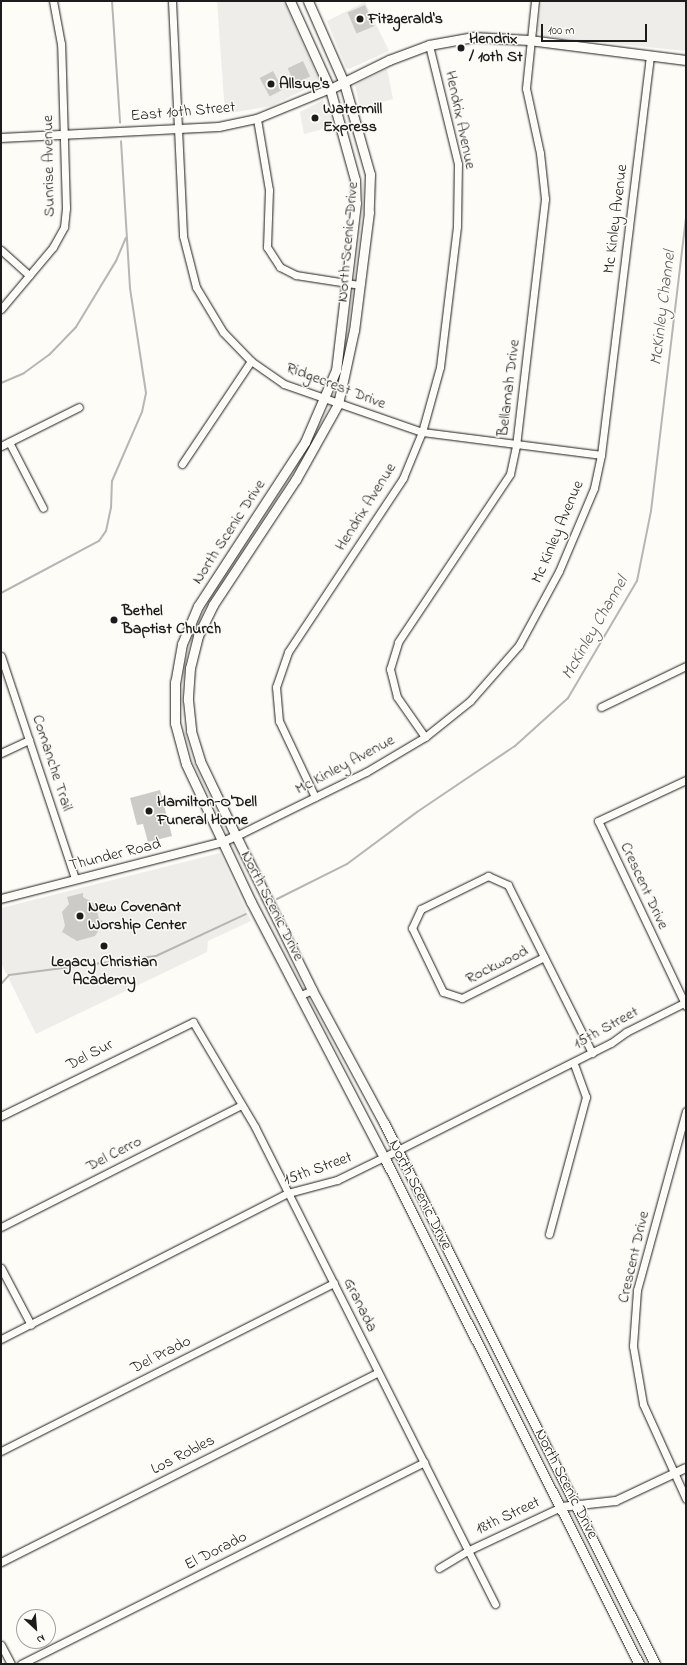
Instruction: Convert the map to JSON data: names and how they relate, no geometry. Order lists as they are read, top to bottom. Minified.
{"streets":{"main road":["East 10th Street","North Scenic Drive"],"street":["Hendrix Avenue","Sunrise Avenue","Mc Kinley Avenue","Ridgecrest Drive","Bellamah Drive","Comanche Trail","Thunder Road","Crescent Drive","Rockwood","15th Street","Del Sur","Del Cerro","Granada","Del Prado","Los Robles","18th Street","El Dorado"]},"crossings":[["East 10th Street","Hendrix Avenue"],["East 10th Street","Sunrise Avenue"],["East 10th Street","Mc Kinley Avenue"],["East 10th Street","North Scenic Drive"],["East 10th Street","Ridgecrest Drive"],["East 10th Street","Bellamah Drive"],["Hendrix Avenue","Mc Kinley Avenue"],["Hendrix Avenue","Ridgecrest Drive"],["Mc Kinley Avenue","North Scenic Drive"],["Mc Kinley Avenue","Ridgecrest Drive"],["Mc Kinley Avenue","Bellamah Drive"],["Mc Kinley Avenue","Thunder Road"],["North Scenic Drive","Ridgecrest Drive"],["North Scenic Drive","Thunder Road"],["North Scenic Drive","15th Street"],["North Scenic Drive","18th Street"],["Ridgecrest Drive","Bellamah Drive"],["Comanche Trail","Thunder Road"],["Crescent Drive","15th Street"],["Rockwood","15th Street"],["15th Street","Granada"],["Del Sur","Granada"],["Del Cerro","Granada"],["Granada","Del Prado"],["Granada","Los Robles"],["Granada","18th Street"],["Granada","El Dorado"]],"water":["McKinley Channel"],"places":["Fitzgerald's","Hendrix / 10th St","Allsup's","Watermill Express","Bethel Baptist Church","Hamilton-O'Dell Funeral Home","New Covenant Worship Center","Legacy Christian Academy"],"scale_bar":"100 m","north":"bottom right"}
